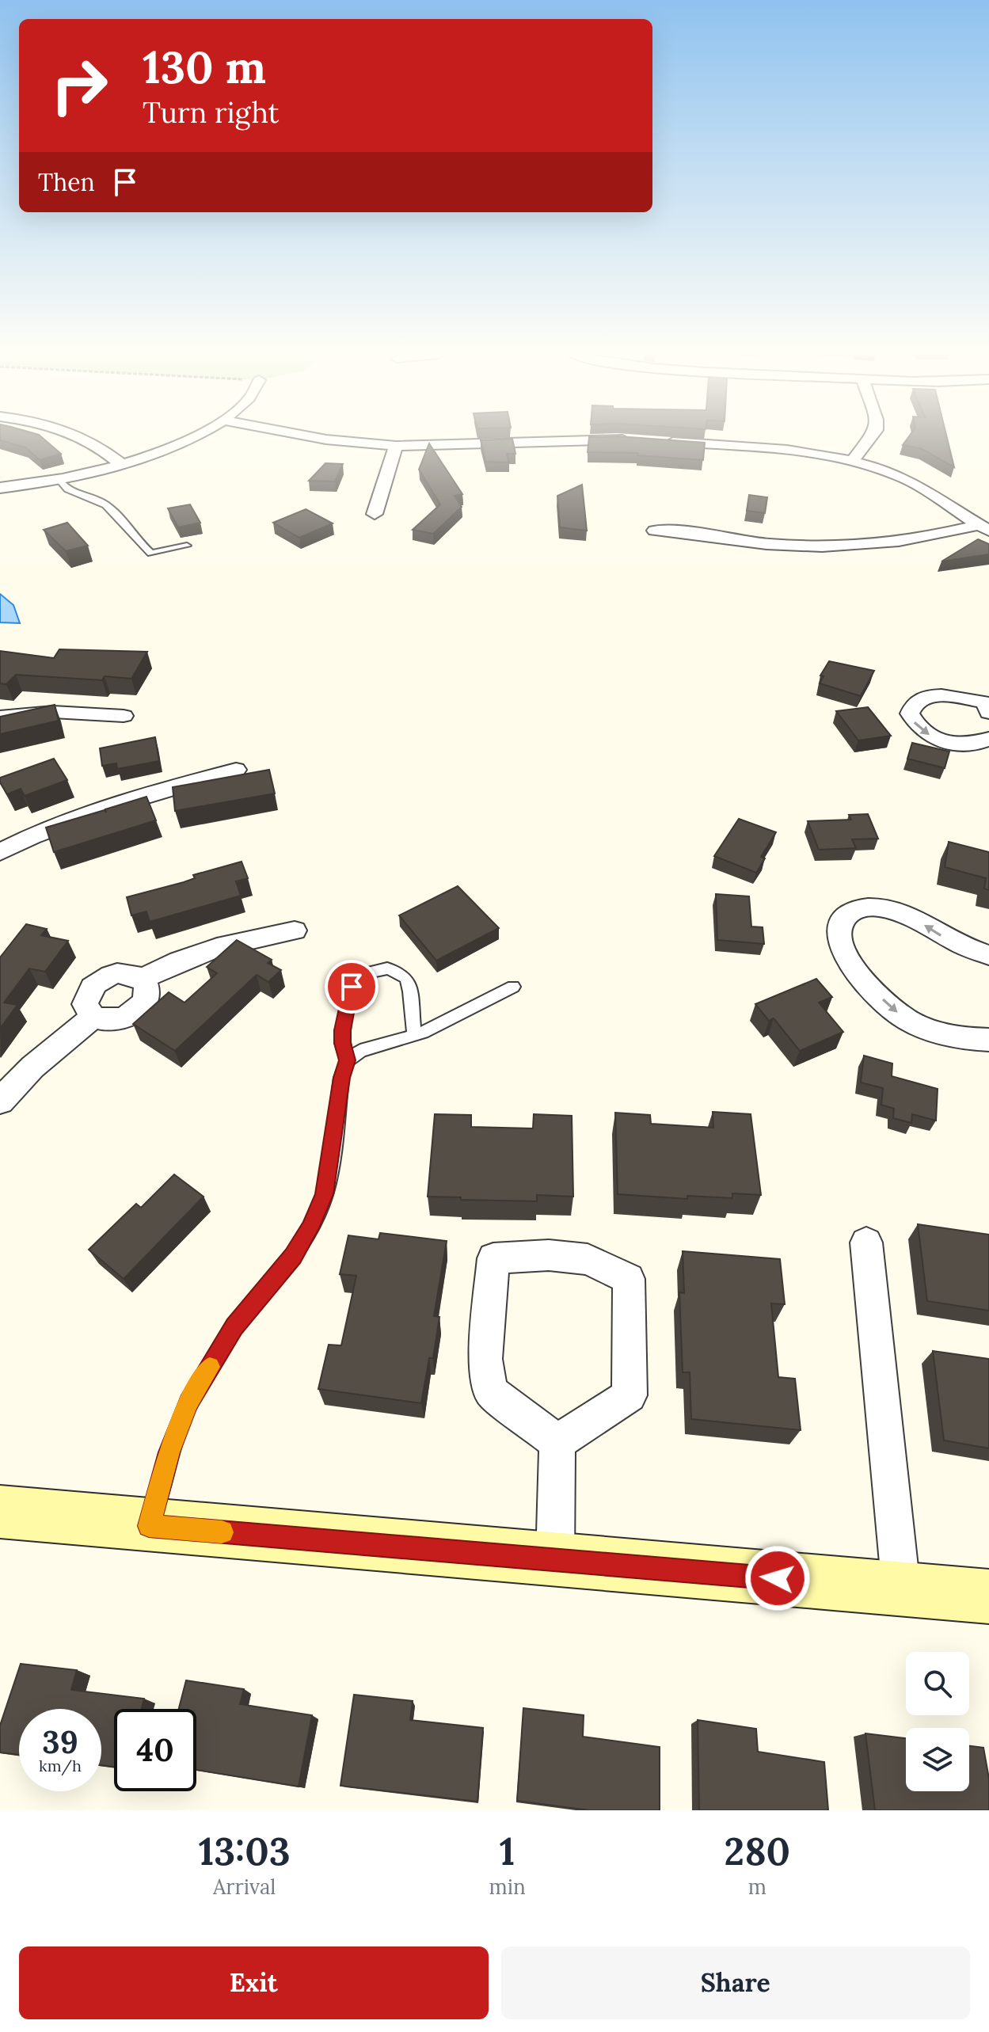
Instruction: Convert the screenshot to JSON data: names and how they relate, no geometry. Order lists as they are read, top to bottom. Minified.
{"page":{"turn":["130 m","Turn right"],"then":"Then","speed":"39 km/h","limit":"40","eta":["13:03","Arrival","1","min","280","m"],"buttons":["Exit","Share"]}}
